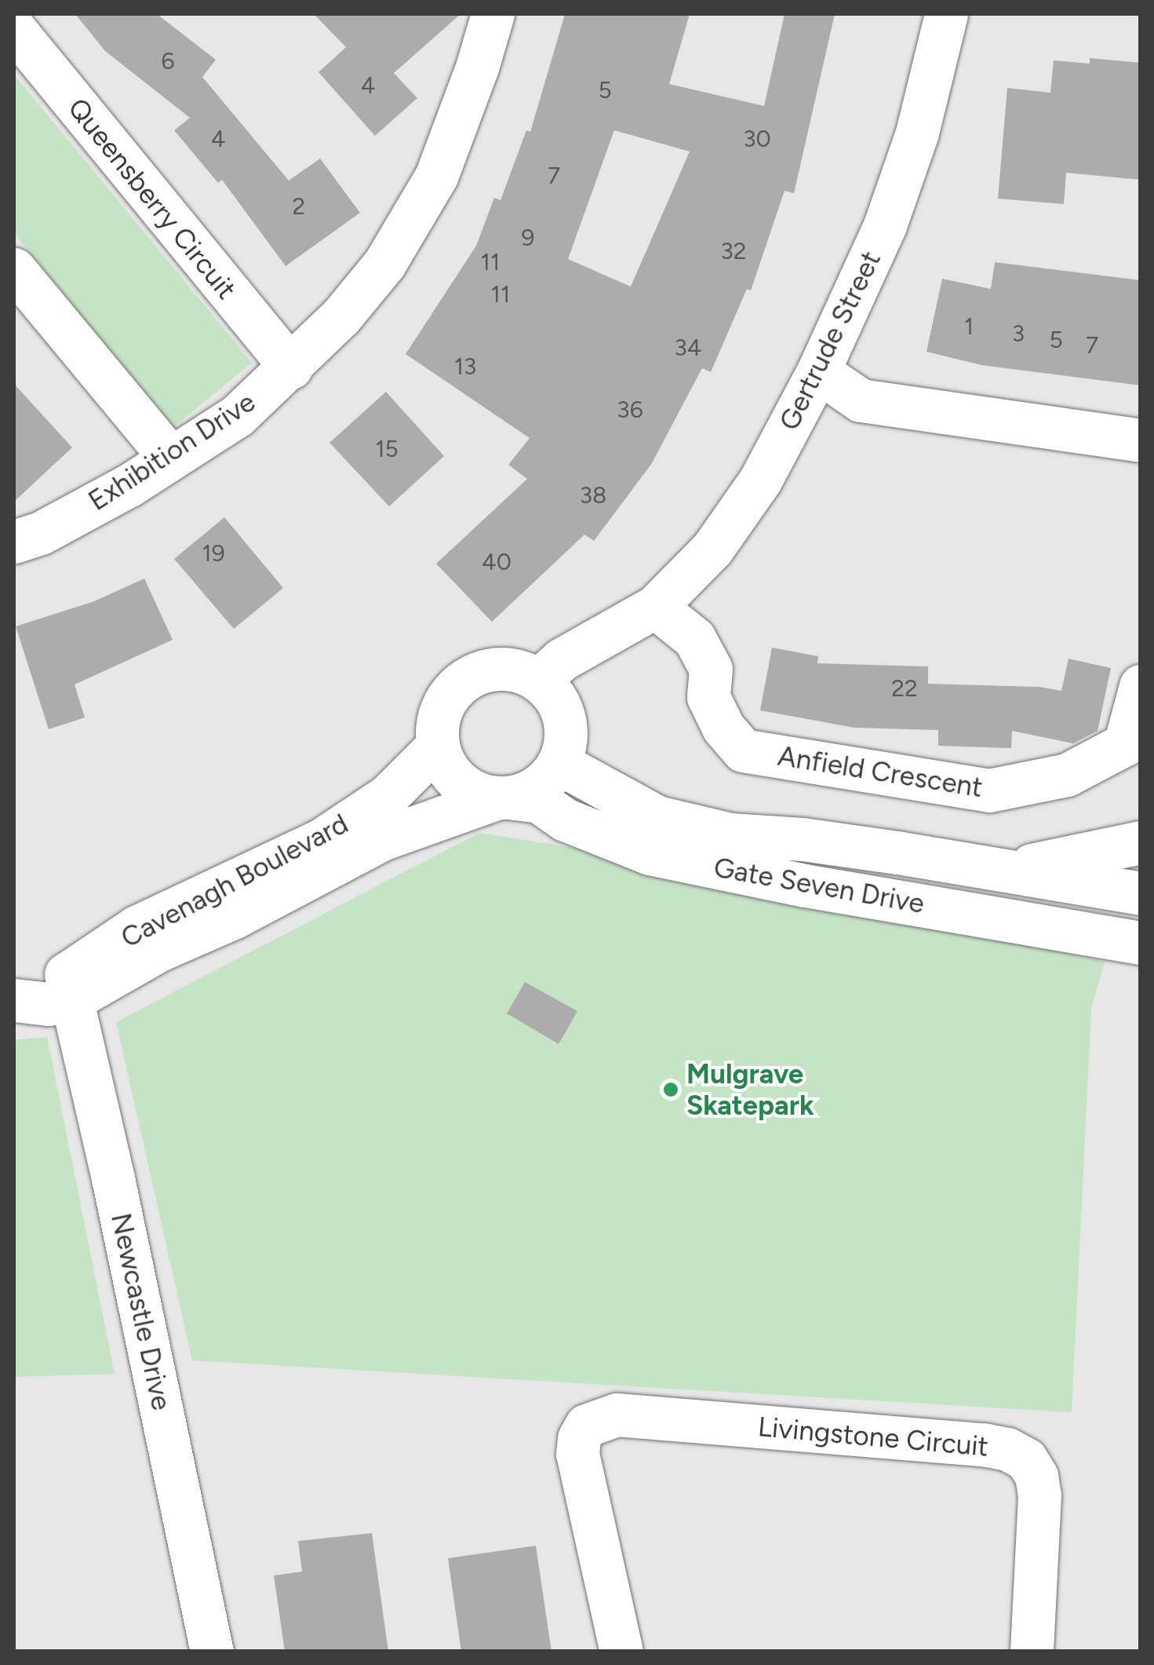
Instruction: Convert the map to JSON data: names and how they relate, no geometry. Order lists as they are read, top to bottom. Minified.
{"streets":{"street":["Queensberry Circuit","Gertrude Street","Exhibition Drive","Anfield Crescent","Cavenagh Boulevard","Gate Seven Drive","Newcastle Drive","Livingstone Circuit"]},"crossings":[["Queensberry Circuit","Exhibition Drive"],["Gertrude Street","Anfield Crescent"],["Gertrude Street","Cavenagh Boulevard"],["Gertrude Street","Gate Seven Drive"],["Cavenagh Boulevard","Gate Seven Drive"],["Cavenagh Boulevard","Newcastle Drive"]],"places":["Mulgrave Skatepark"],"house_numbers":["6","4","5","4","30","7","2","9","32","11","11","1","3","5","7","34","13","36","15","38","19","40","22"]}
